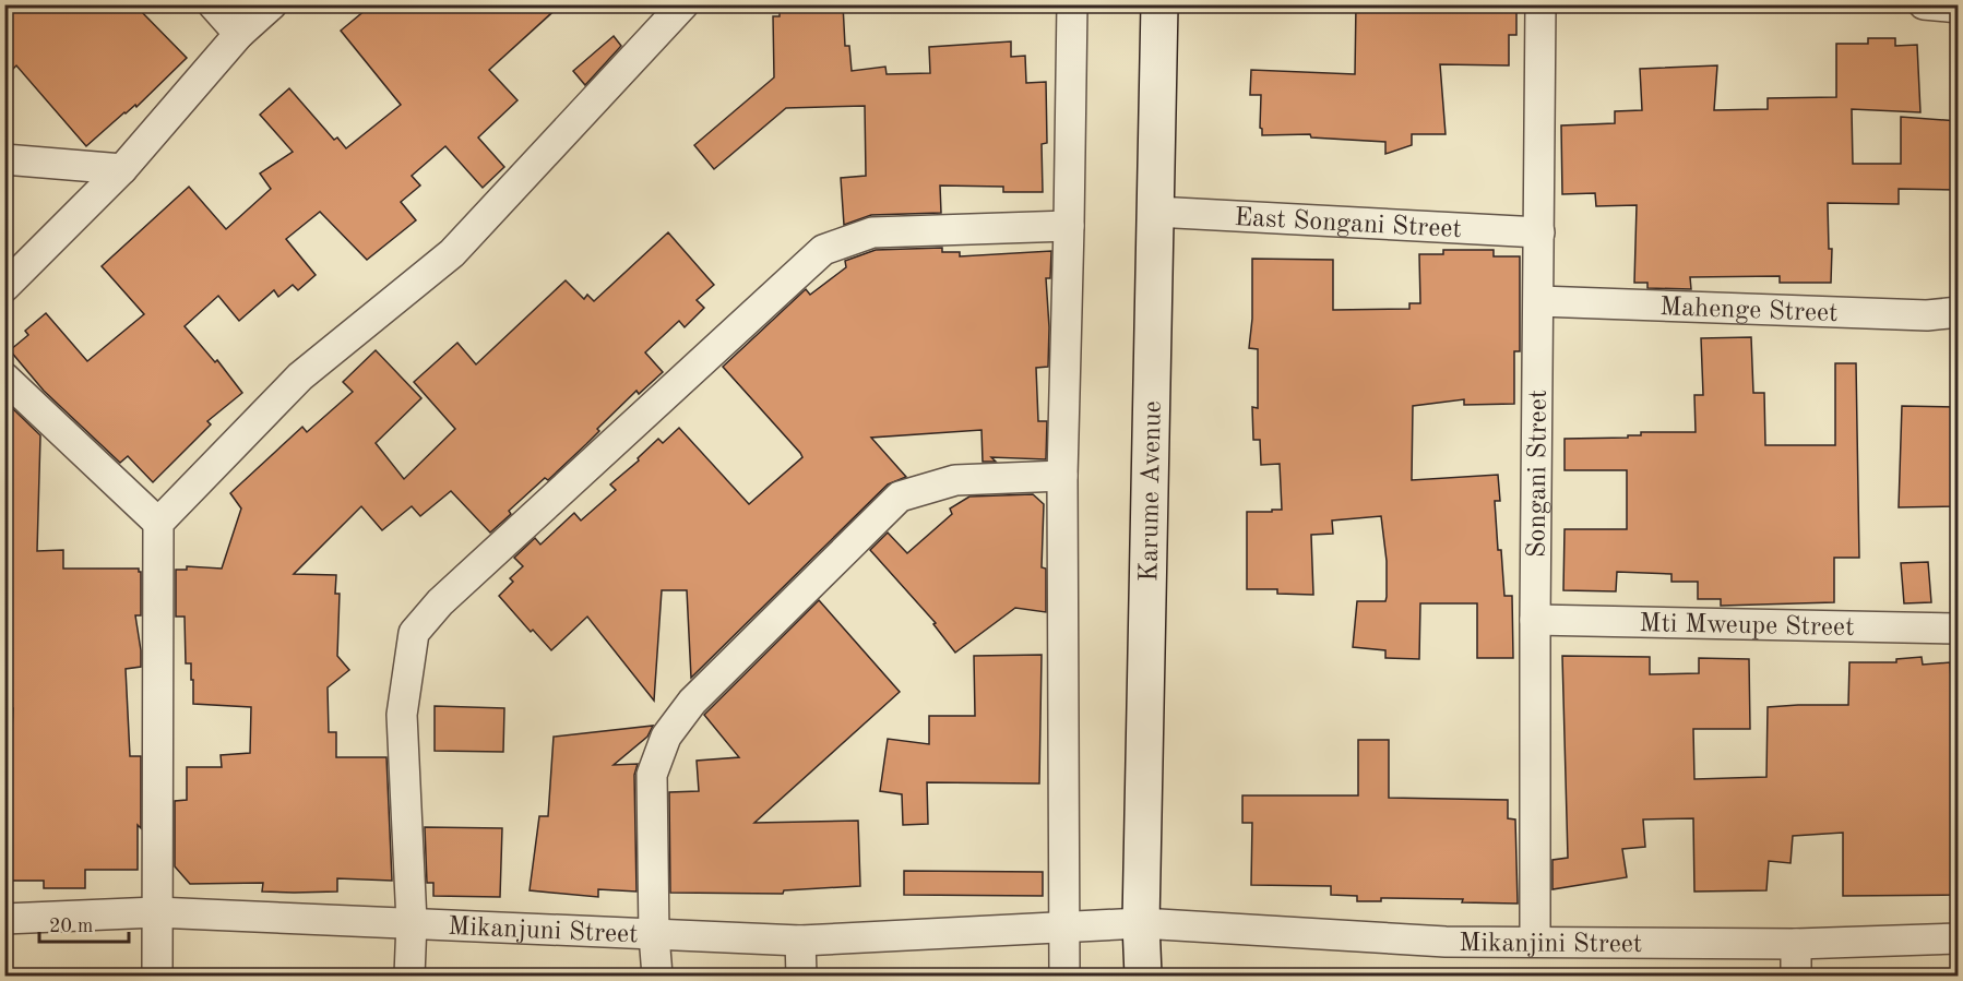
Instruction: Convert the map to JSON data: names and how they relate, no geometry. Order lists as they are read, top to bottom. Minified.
{"streets":{"main road":["Karume Avenue"],"street":["East Songani Street","Mahenge Street","Songani Street","Mti Mweupe Street","Mikanjuni Street","Mikanjini Street"]},"crossings":[["East Songani Street","Songani Street"],["East Songani Street","Karume Avenue"],["Mahenge Street","Songani Street"],["Songani Street","Mti Mweupe Street"],["Songani Street","Mikanjini Street"],["Karume Avenue","Mikanjini Street"],["Mikanjuni Street","Mikanjini Street"]],"scale_bar":"20 m"}
